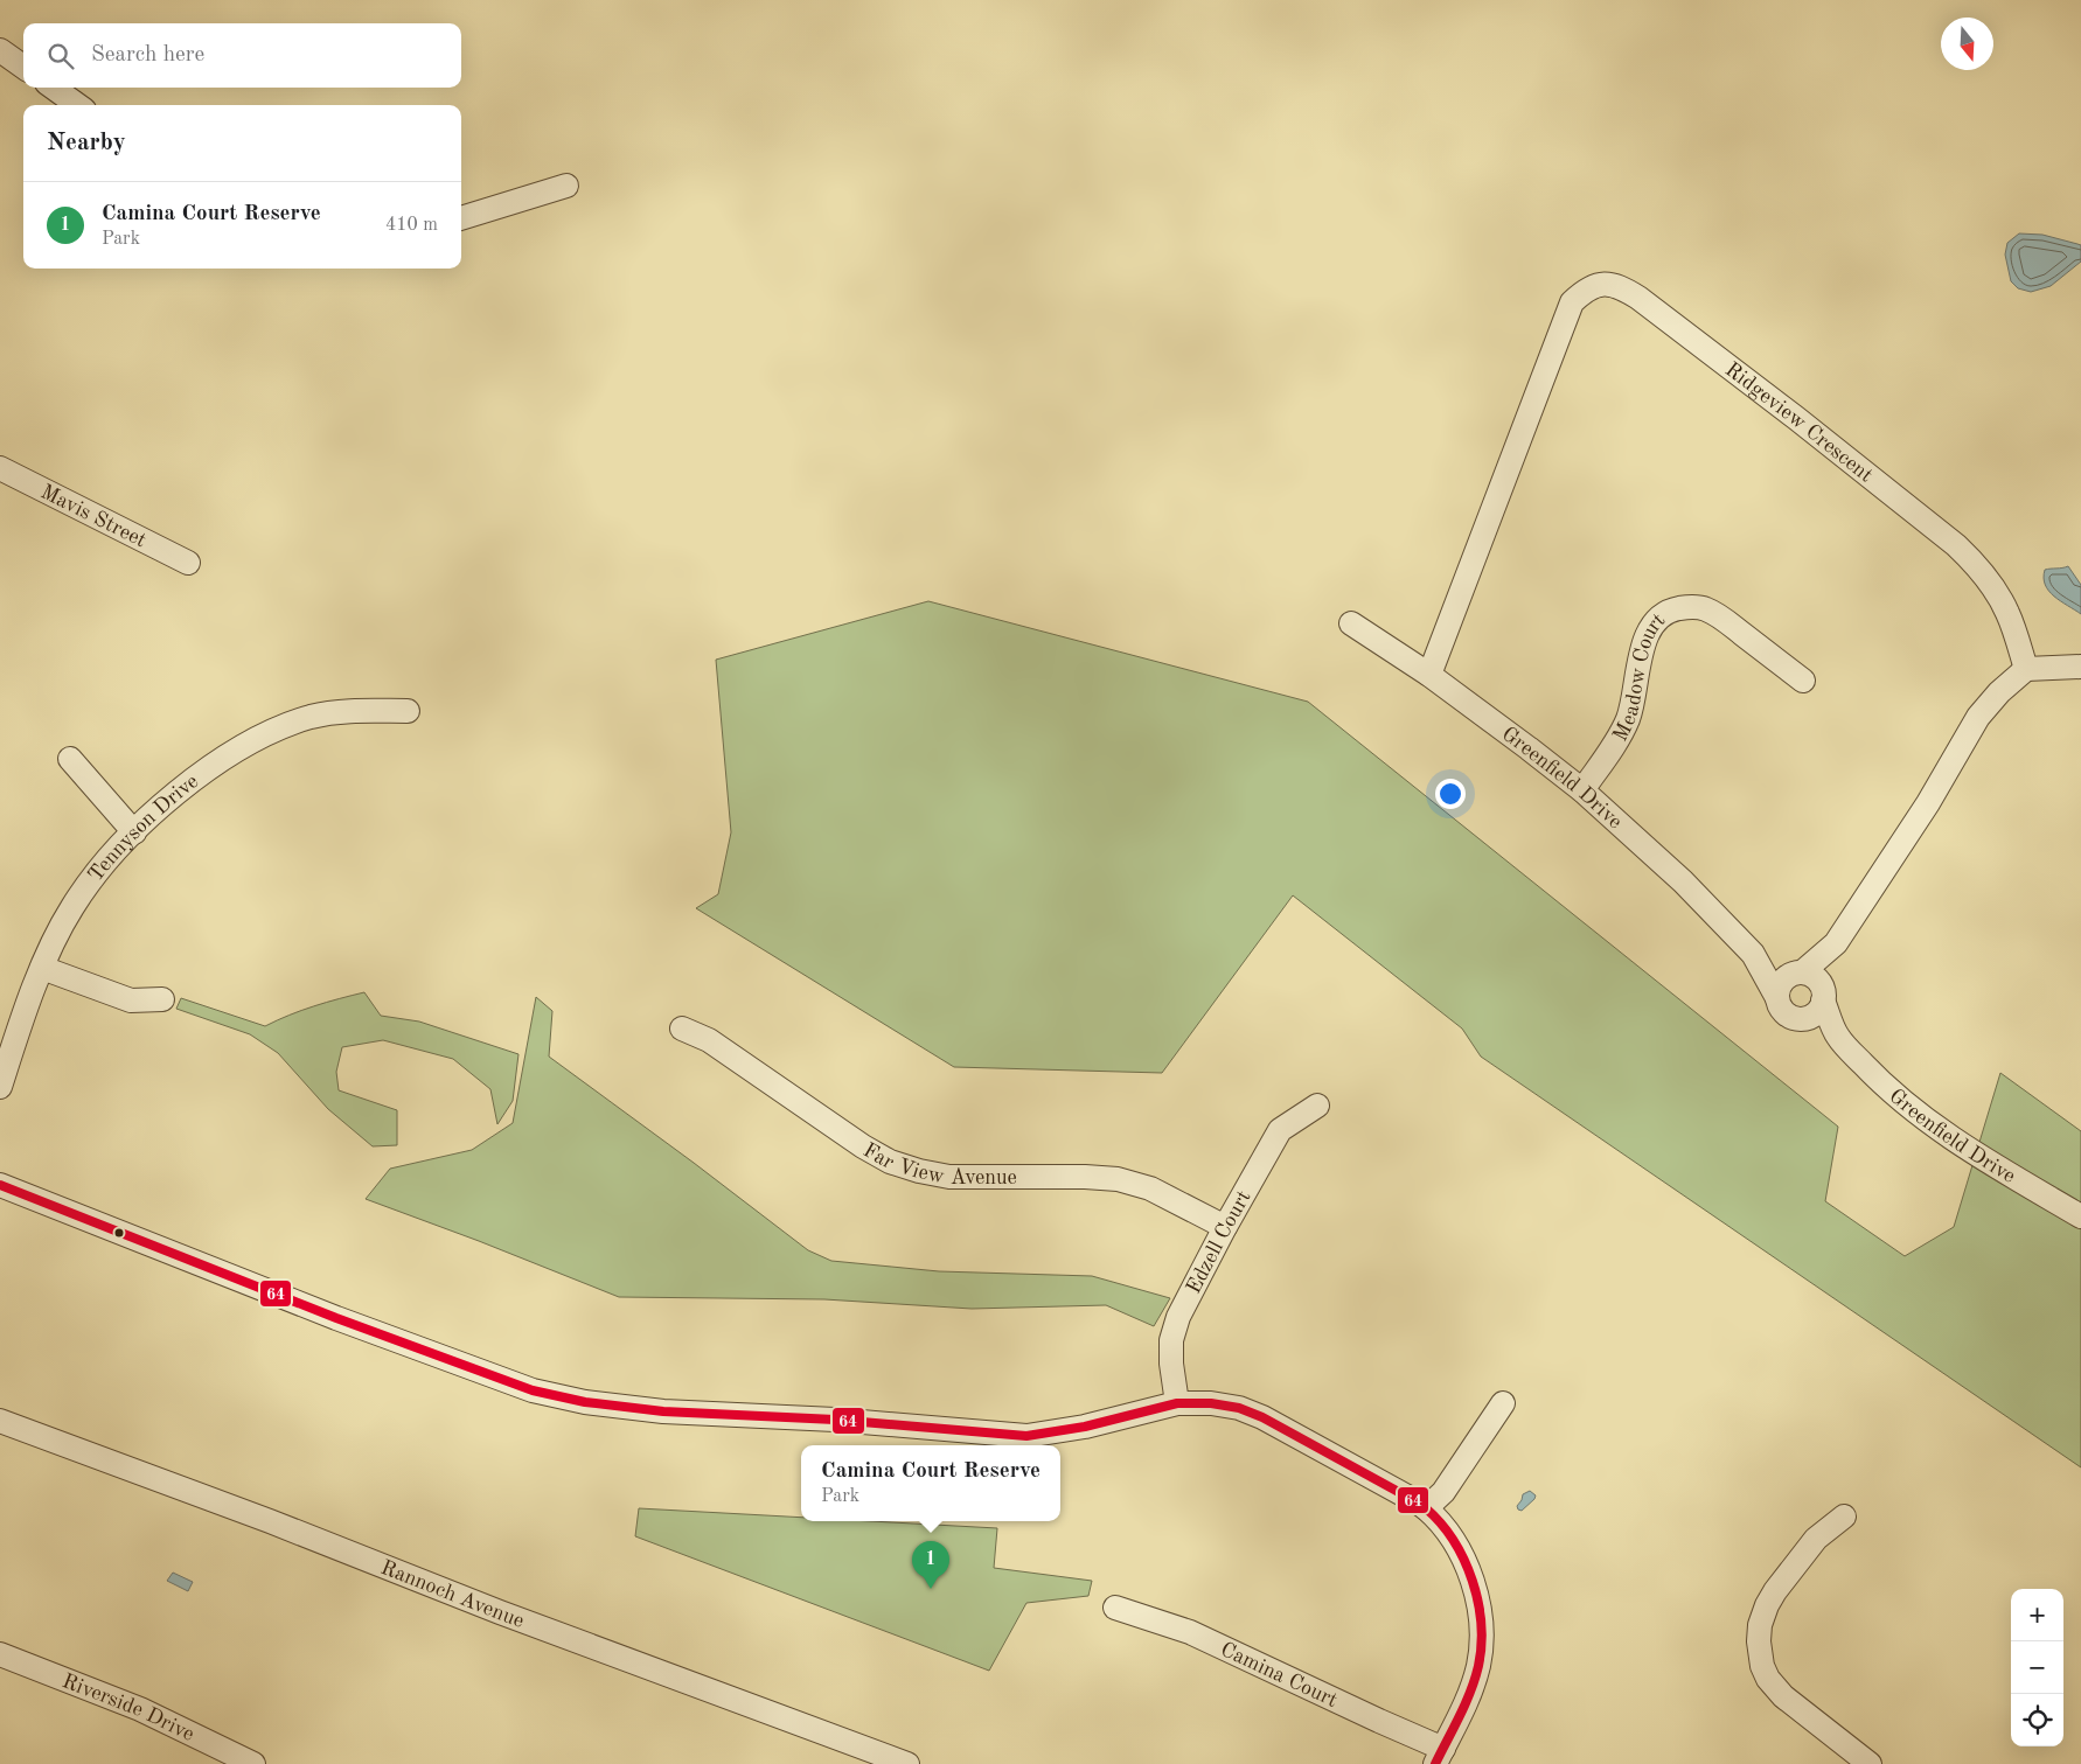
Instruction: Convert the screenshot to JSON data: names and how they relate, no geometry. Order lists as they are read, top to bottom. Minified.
{"streets":{"street":["Ridgeview Crescent","Mavis Street","Meadow Court","Greenfield Drive","Tennyson Drive","Far View Avenue","Edzell Court","Rannoch Avenue","Camina Court","Riverside Drive"]},"crossings":[["Ridgeview Crescent","Greenfield Drive"],["Meadow Court","Greenfield Drive"],["Far View Avenue","Edzell Court"]],"lines":["transit line 64"],"north":"bottom","page":{"search":"Search here","heading":"Nearby","list":[{"mark":"1","name":"Camina Court Reserve","note":"Park","value":"410 m"}],"popup":["Camina Court Reserve","Park"],"pins":"1","map_buttons":["+","−"]}}
